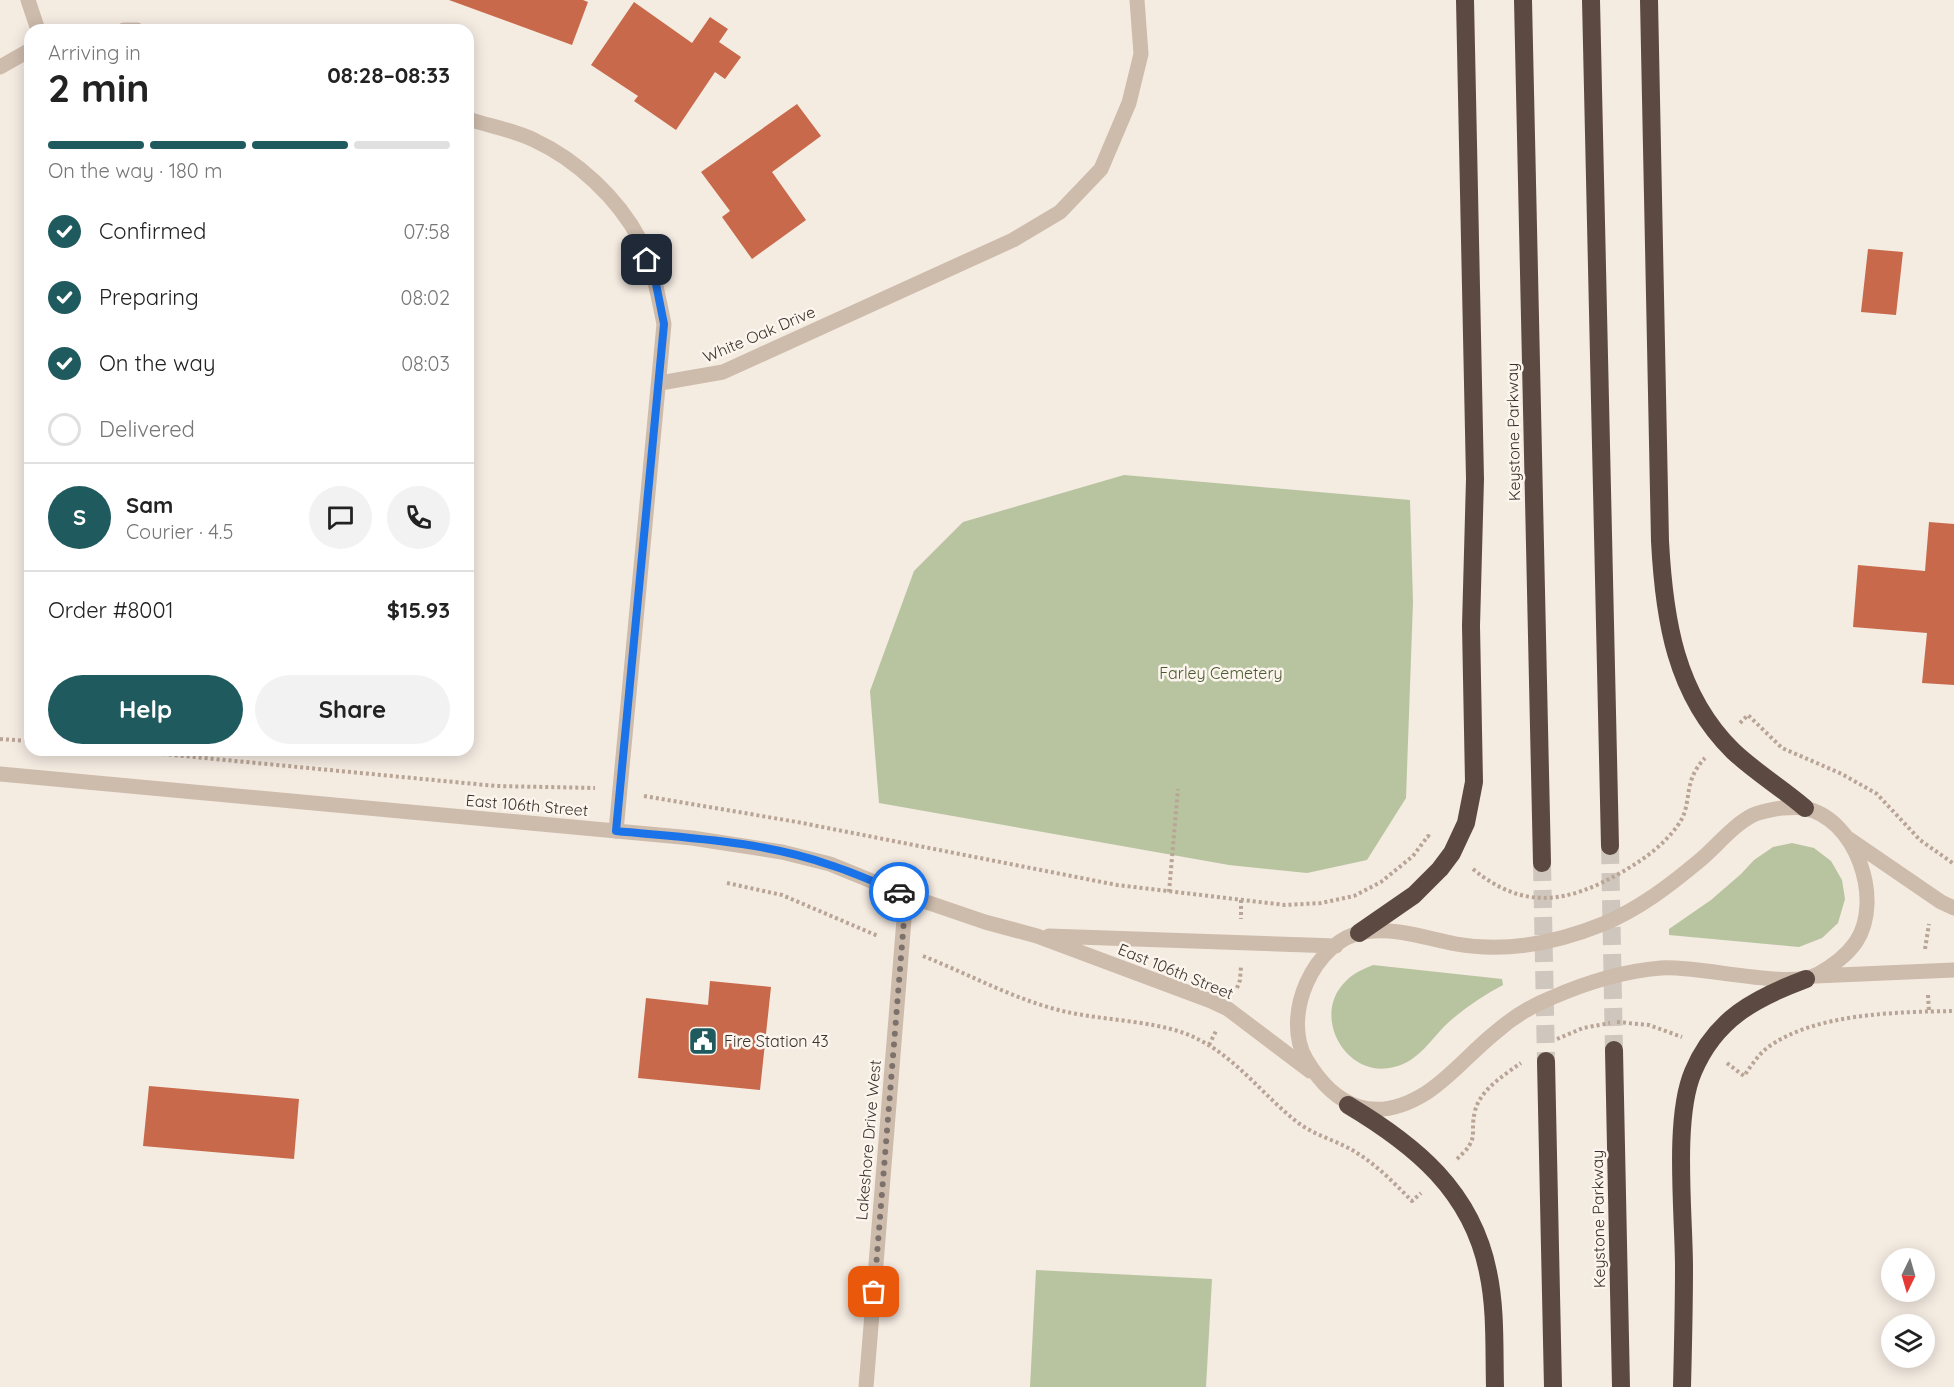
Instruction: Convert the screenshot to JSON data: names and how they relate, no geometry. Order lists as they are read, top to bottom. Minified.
{"streets":{"highway":["Keystone Parkway"],"street":["White Oak Drive","East 106th Street","Lakeshore Drive West"]},"crossings":[["East 106th Street","Lakeshore Drive West"]],"parks":["Farley Cemetery"],"places":{"public building":["Fire Station 43"]},"north":"bottom","page":{"heading":["2 min","Arriving in","08:28–08:33"],"panel":["Sam","Courier · 4.5","Order #8001","$15.93"],"bar":"On the way · 180 m","list":[["Confirmed","07:58"],["Preparing","08:02"],["On the way","08:03"],"Delivered"],"round":"S","buttons":["Help","Share"]}}
